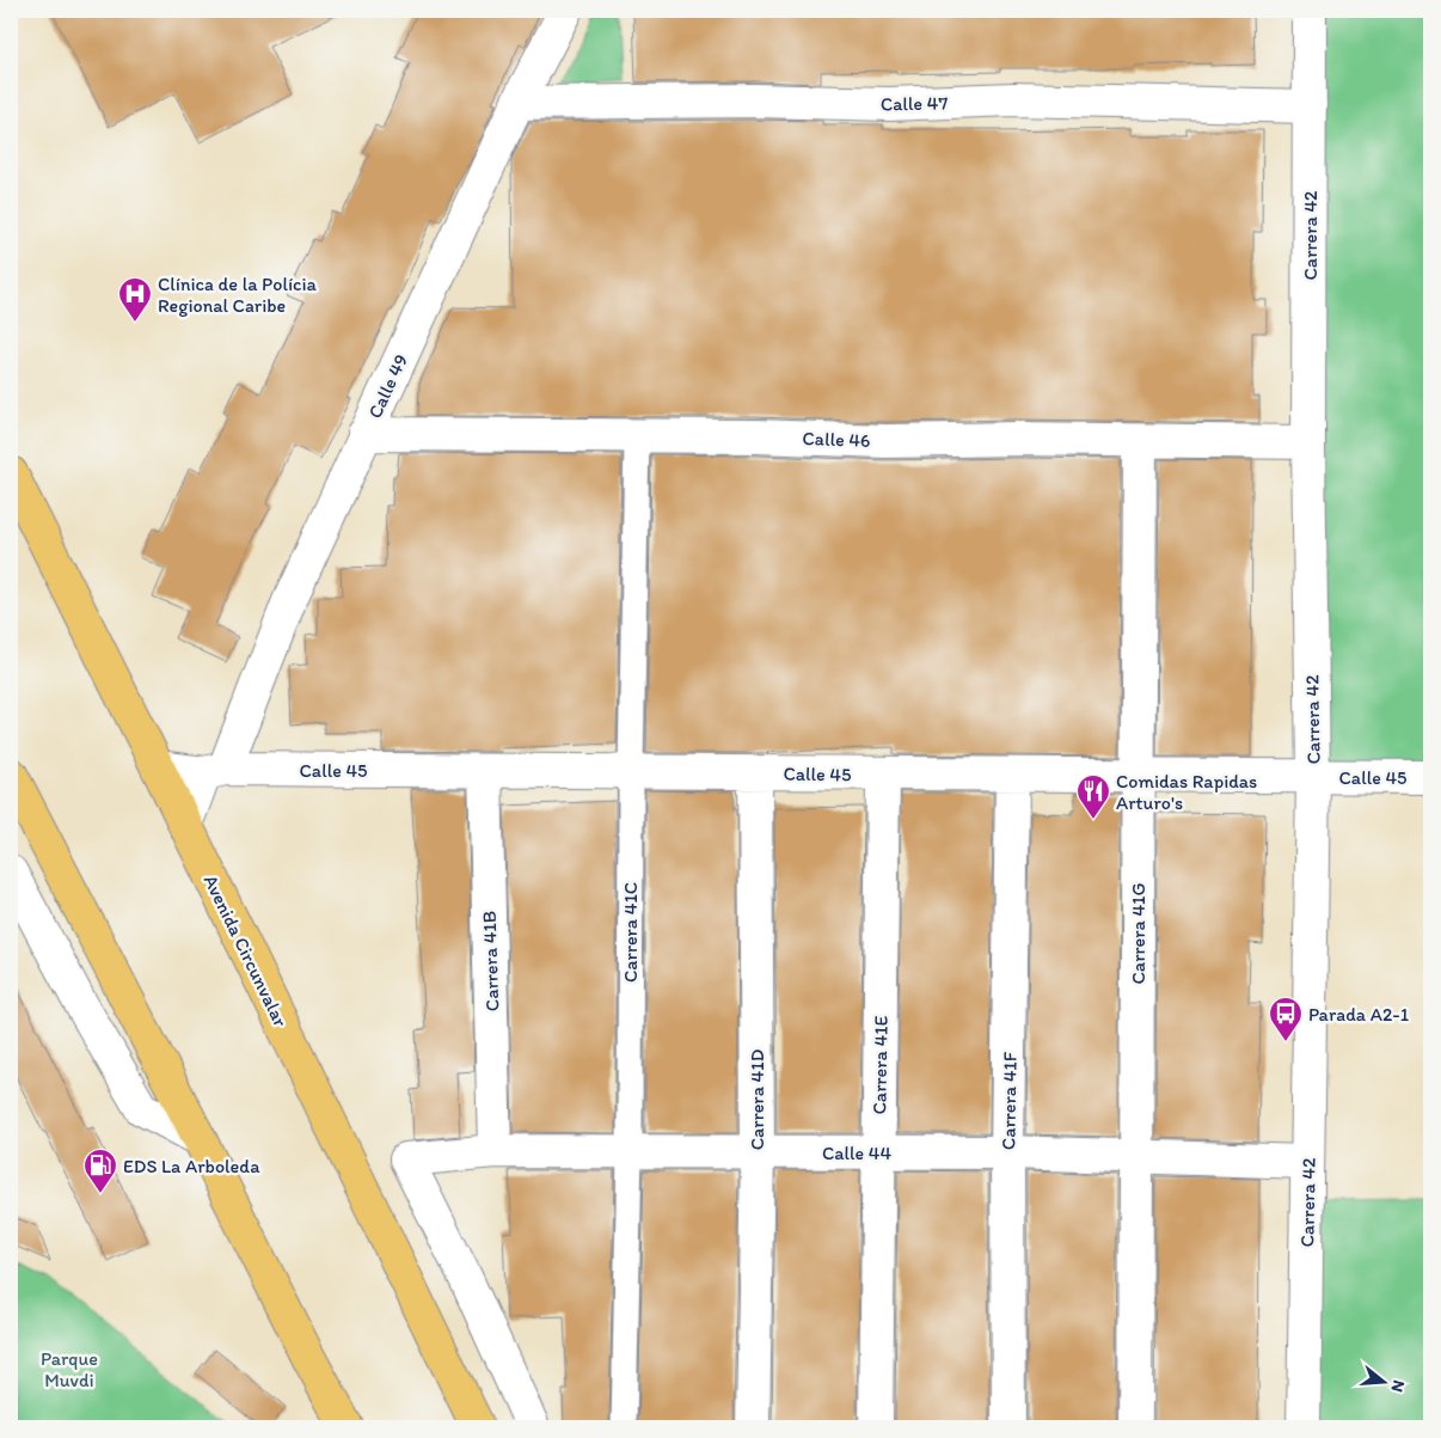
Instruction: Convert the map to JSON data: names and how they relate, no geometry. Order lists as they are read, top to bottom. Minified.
{"streets":{"highway":["Avenida Circunvalar"],"street":["Calle 47","Carrera 42","Calle 49","Calle 46","Calle 45","Carrera 41C","Carrera 41G","Carrera 41B","Carrera 41E","Carrera 41D","Carrera 41F","Calle 44"]},"crossings":[["Calle 47","Carrera 42"],["Calle 47","Calle 49"],["Carrera 42","Calle 46"],["Carrera 42","Calle 45"],["Carrera 42","Calle 44"],["Calle 49","Calle 46"],["Calle 49","Calle 45"],["Calle 46","Carrera 41C"],["Calle 46","Carrera 41G"],["Calle 45","Carrera 41C"],["Calle 45","Carrera 41G"],["Calle 45","Avenida Circunvalar"],["Calle 45","Carrera 41B"],["Calle 45","Carrera 41E"],["Calle 45","Carrera 41D"],["Calle 45","Carrera 41F"],["Carrera 41C","Calle 44"],["Carrera 41G","Calle 44"],["Carrera 41B","Calle 44"],["Carrera 41E","Calle 44"],["Carrera 41D","Calle 44"],["Carrera 41F","Calle 44"]],"parks":["Parque Muvdi"],"places":{"hospital":["Clínica de la Polícia Regional Caribe"],"restaurant":["Comidas Rapidas Arturo's"],"bus stop":["Parada A2-1"],"fuel station":["EDS La Arboleda"]},"north":"right"}
